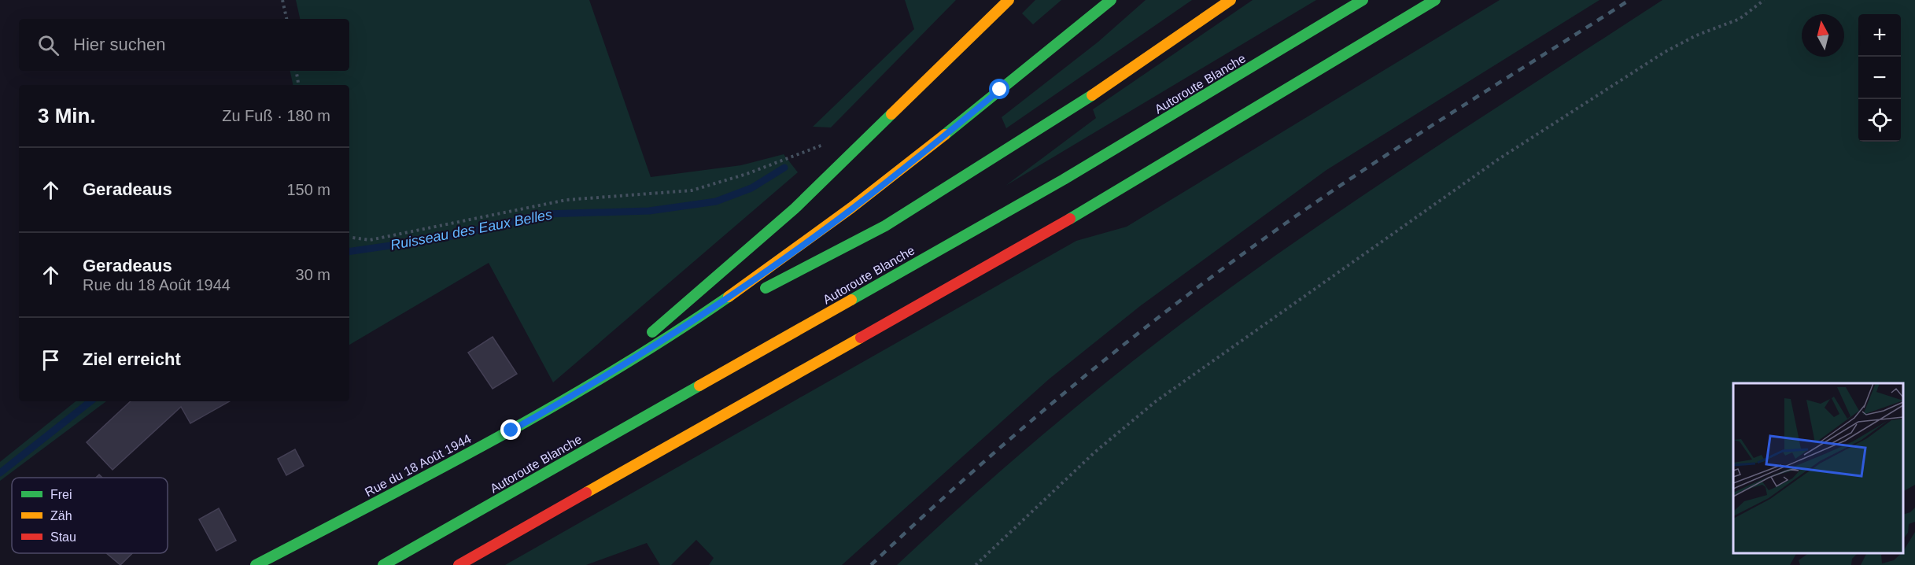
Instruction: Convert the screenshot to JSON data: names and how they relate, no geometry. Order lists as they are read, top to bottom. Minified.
{"streets":{"main road":["Autoroute Blanche","Rue du 18 Août 1944"]},"water":["Ruisseau des Eaux Belles"],"legend":["Frei","Zäh","Stau"],"north":"top","page":{"map_buttons":["+","−"],"search":"Hier suchen","heading":["3 Min.","Zu Fuß · 180 m"],"list":[["Geradeaus","150 m"],["Geradeaus","Rue du 18 Août 1944","30 m"],"Ziel erreicht"]}}
